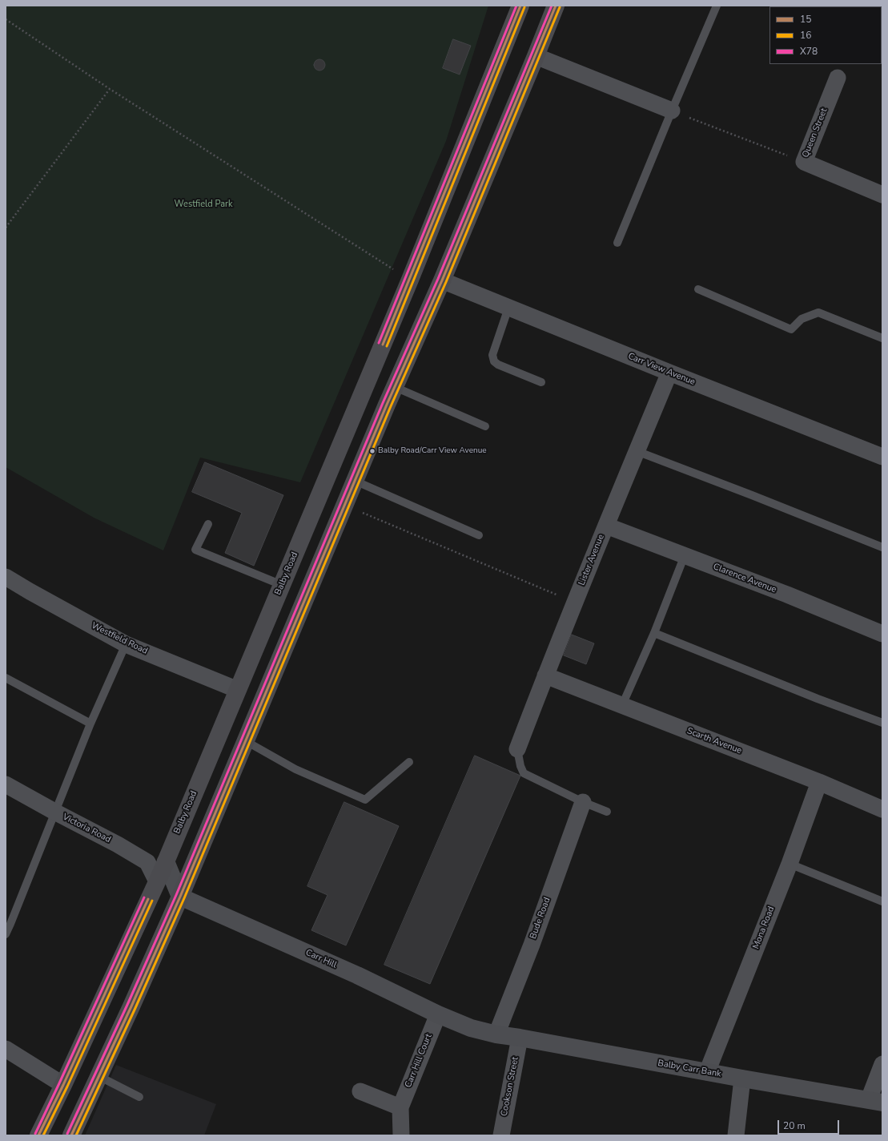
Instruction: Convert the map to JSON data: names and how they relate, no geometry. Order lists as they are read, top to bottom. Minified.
{"streets":{"main road":["Balby Road"],"street":["Queen Street","Carr View Avenue","Lister Avenue","Clarence Avenue","Westfield Road","Scarth Avenue","Victoria Road","Bude Road","Mona Road","Carr Hill","Carr Hill Court","Balby Carr Bank","Cookson Street"]},"crossings":[["Carr View Avenue","Lister Avenue"],["Lister Avenue","Clarence Avenue"],["Lister Avenue","Scarth Avenue"],["Balby Road","Westfield Road"],["Balby Road","Victoria Road"],["Scarth Avenue","Mona Road"],["Bude Road","Carr Hill"],["Bude Road","Balby Carr Bank"],["Mona Road","Balby Carr Bank"],["Carr Hill","Carr Hill Court"],["Carr Hill","Balby Carr Bank"],["Balby Carr Bank","Cookson Street"]],"parks":["Westfield Park"],"places":["Balby Road/Carr View Avenue"],"lines":["transit line 15","transit line X78","transit line 16"],"legend":["15","16","X78"],"scale_bar":"20 m"}
